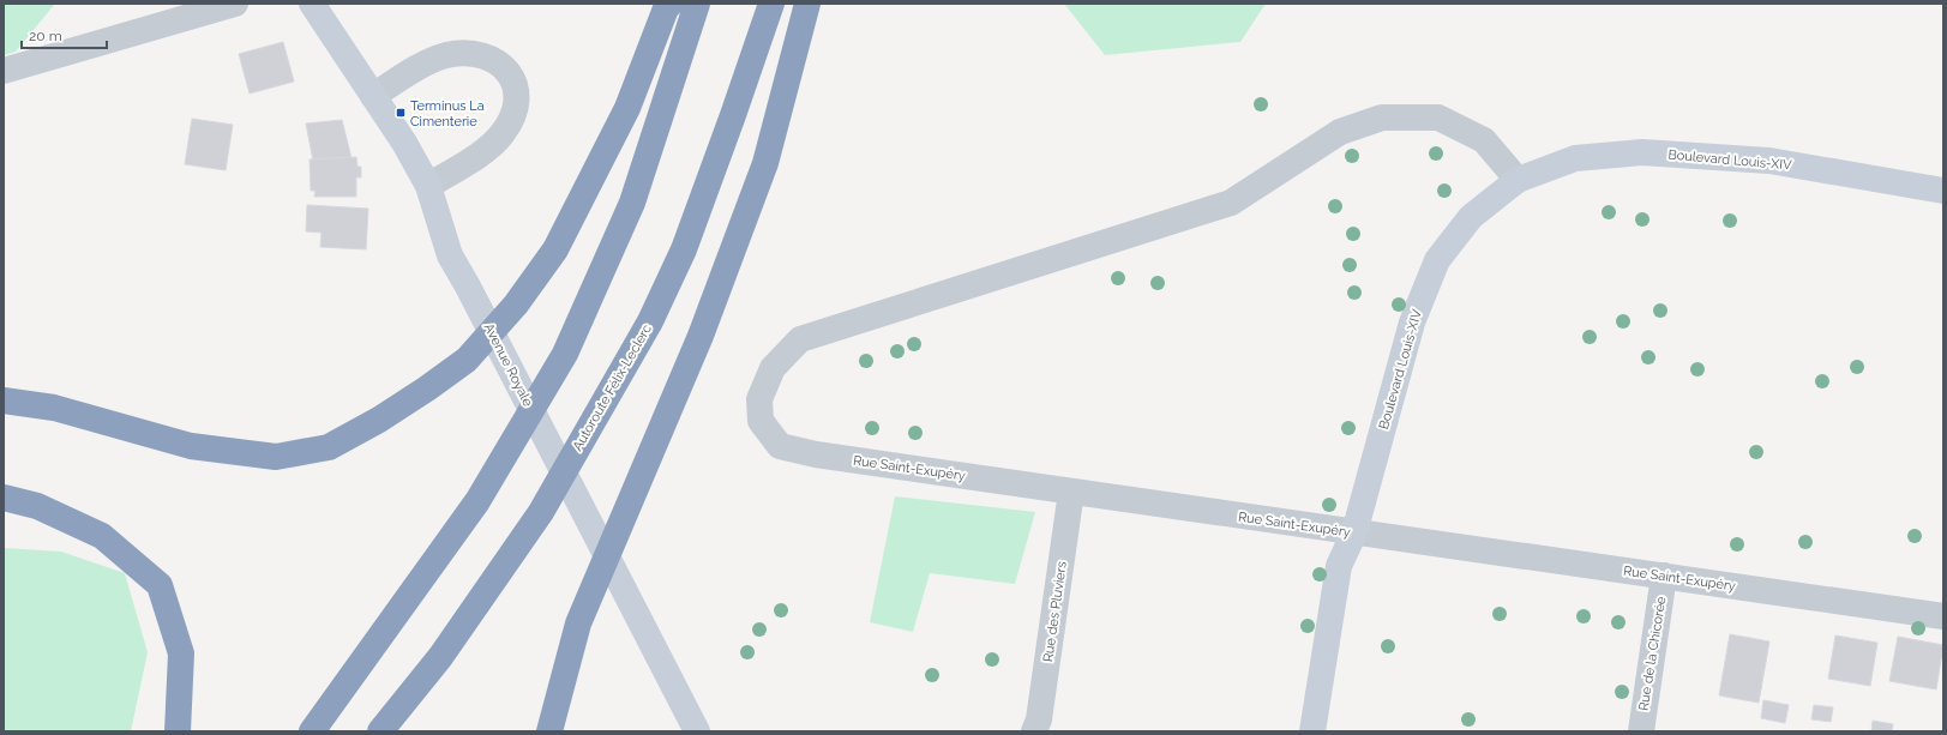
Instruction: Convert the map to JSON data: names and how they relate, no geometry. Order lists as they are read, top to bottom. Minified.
{"streets":{"highway":["Autoroute Félix-Leclerc"],"main road":["Boulevard Louis-XIV","Avenue Royale"],"street":["Rue Saint-Exupéry","Rue des Pluviers","Rue de la Chicorée"]},"crossings":[["Boulevard Louis-XIV","Rue Saint-Exupéry"],["Rue Saint-Exupéry","Rue des Pluviers"],["Rue Saint-Exupéry","Rue de la Chicorée"]],"places":{"transit":["Terminus La Cimenterie"]},"scale_bar":"20 m"}
